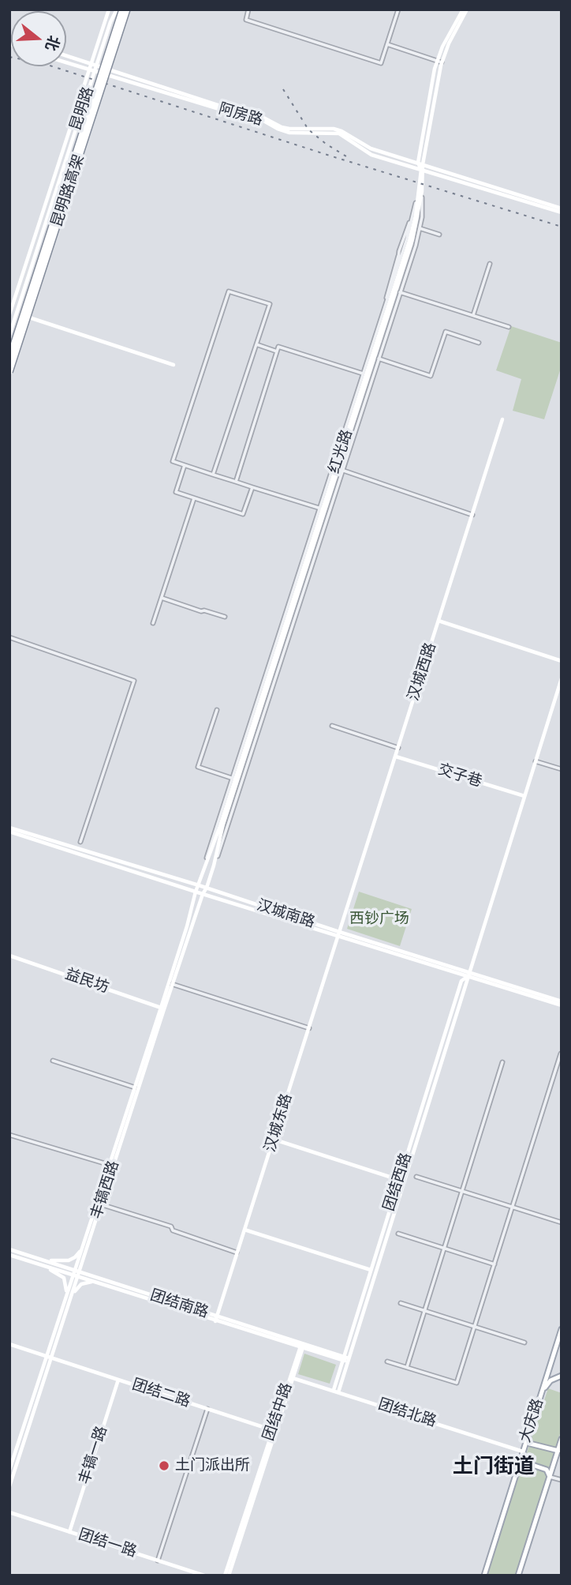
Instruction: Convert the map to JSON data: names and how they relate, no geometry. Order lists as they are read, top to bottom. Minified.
{"streets":{"highway":["昆明路高架"],"main road":["昆明路","阿房路","红光路","汉城西路","交子巷","汉城南路","益民坊","汉城东路","团结西路","丰镐西路","团结南路","团结二路","团结中路","团结北路","大庆路","丰镐一路","团结一路"]},"crossings":[["昆明路","阿房路"],["阿房路","红光路"],["红光路","汉城南路"],["红光路","丰镐西路"],["汉城西路","交子巷"],["汉城西路","汉城东路"],["交子巷","团结西路"],["汉城南路","汉城东路"],["汉城南路","团结西路"],["汉城南路","丰镐西路"],["益民坊","丰镐西路"],["汉城东路","团结南路"],["团结西路","团结南路"],["团结西路","团结北路"],["丰镐西路","团结南路"],["丰镐西路","团结二路"],["团结南路","团结中路"],["团结二路","团结中路"],["团结二路","丰镐一路"],["团结中路","团结北路"],["团结北路","大庆路"],["丰镐一路","团结一路"]],"districts":["土门街道"],"parks":["西钞广场"],"places":["土门派出所"],"north":"right"}
